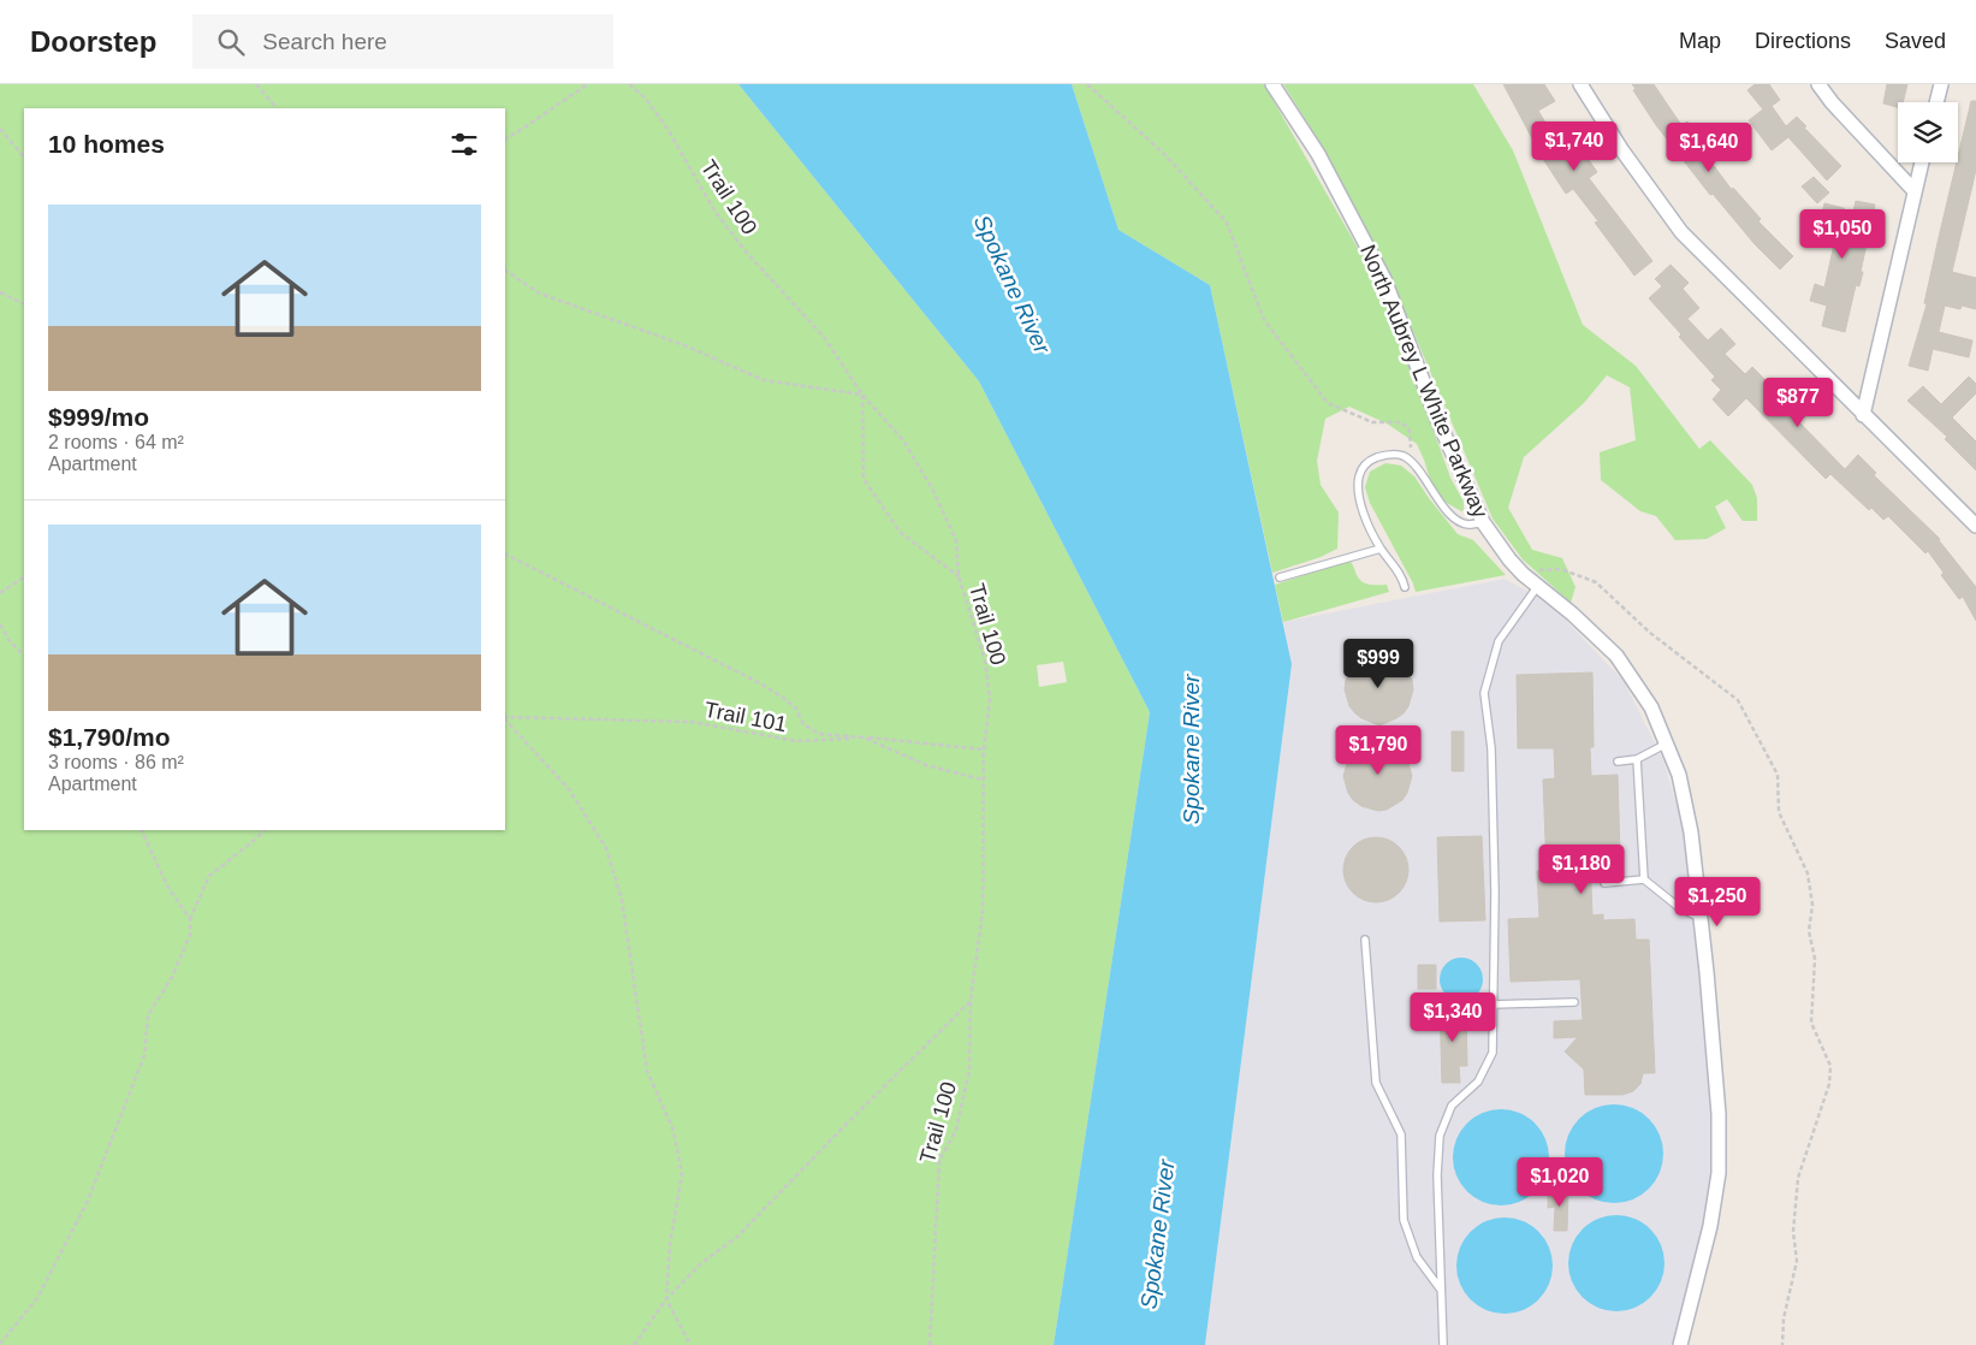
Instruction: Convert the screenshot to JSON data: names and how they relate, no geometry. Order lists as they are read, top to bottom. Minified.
{"streets":{"street":["North Aubrey L White Parkway"],"path":["Trail 100","Trail 101"]},"crossings":[["Trail 100","Trail 101"]],"water":["Spokane River"],"page":{"header":"Doorstep","search":"Search here","nav":["Map","Directions","Saved"],"heading":"10 homes","price":["$1,740","$1,640","$1,050","$877","$999","$1,790","$1,180","$1,250","$1,340","$1,020"],"list":[{"name":"$999/mo","note":"2 rooms · 64 m² · Apartment"},{"name":"$1,790/mo","note":"3 rooms · 86 m² · Apartment"}]}}
